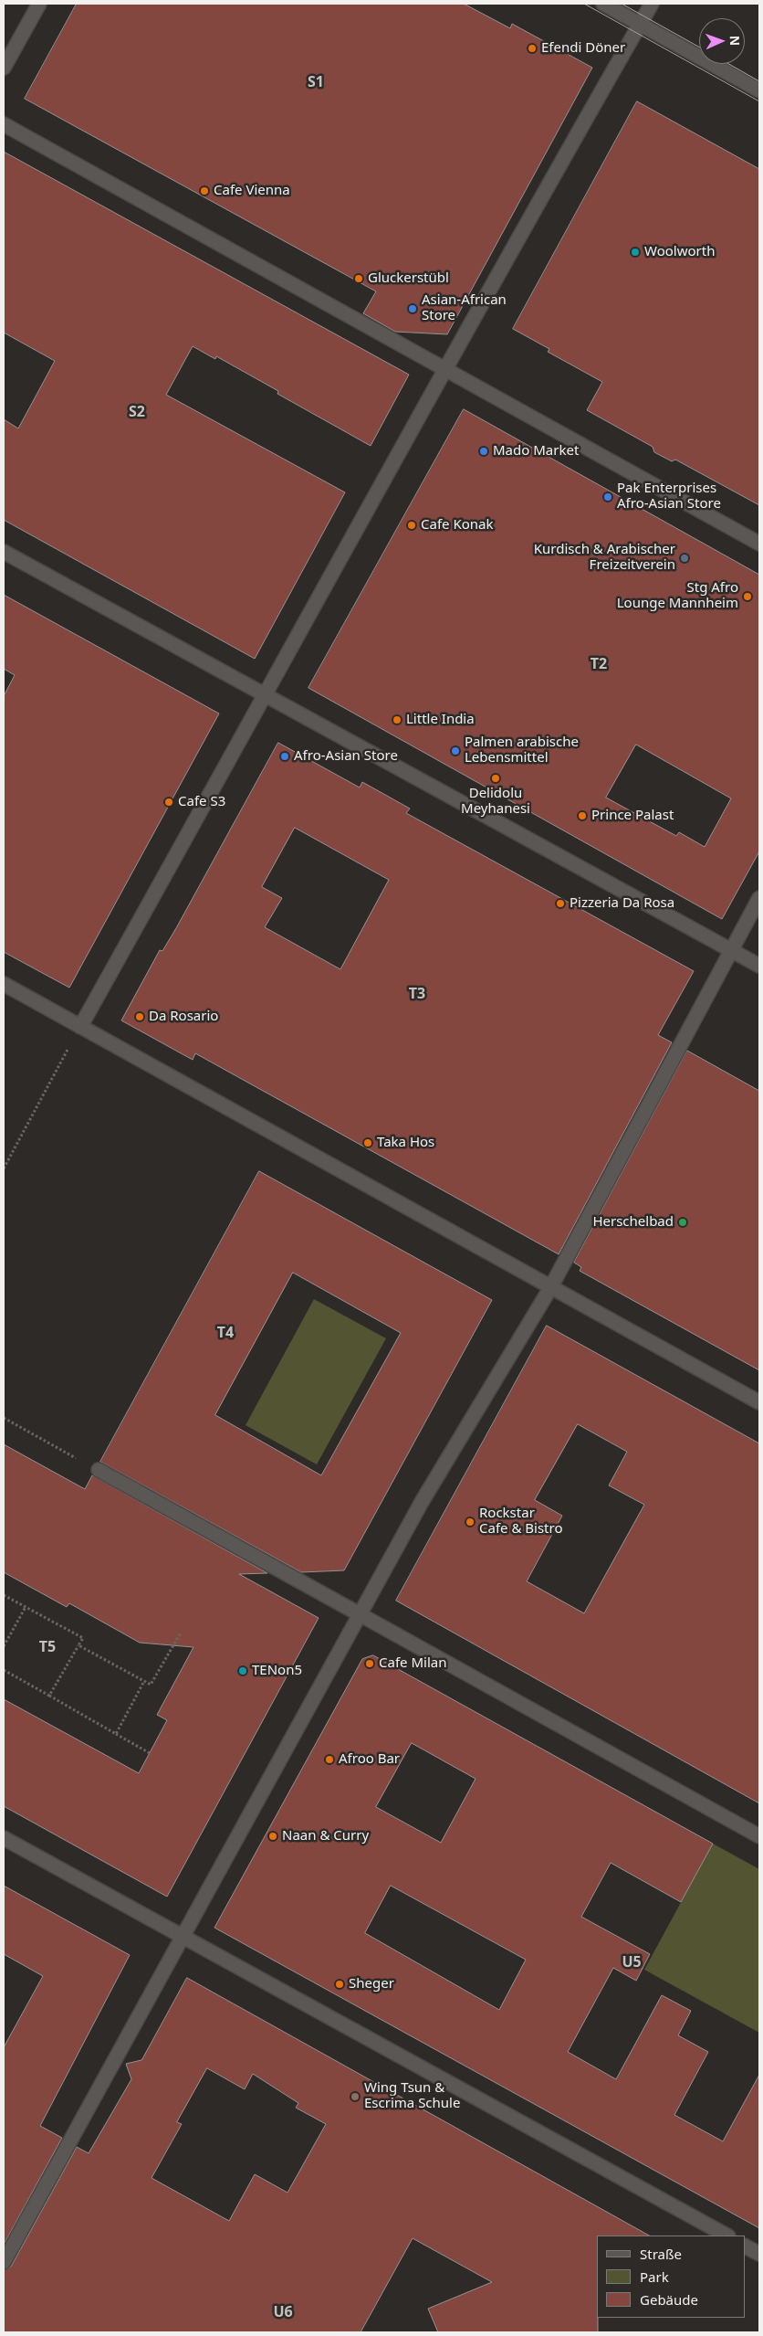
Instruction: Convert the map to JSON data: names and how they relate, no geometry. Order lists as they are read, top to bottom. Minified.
{"districts":["S1","S2","T2","T3","T4","T5","U5","U6"],"places":["Efendi Döner","Cafe Vienna","Woolworth","Gluckerstübl","Asian-African Store","Mado Market","Pak Enterprises Afro-Asian Store","Cafe Konak","Kurdisch & Arabischer Freizeitverein","Stg Afro Lounge Mannheim","Little India","Palmen arabische Lebensmittel","Afro-Asian Store","Delidolu Meyhanesi","Cafe S3","Prince Palast","Pizzeria Da Rosa","Da Rosario","Taka Hos","Herschelbad","Rockstar Cafe & Bistro","Cafe Milan","TENon5","Afroo Bar","Naan & Curry","Sheger","Wing Tsun & Escrima Schule"],"legend":["Straße","Park","Gebäude"],"north":"right"}
